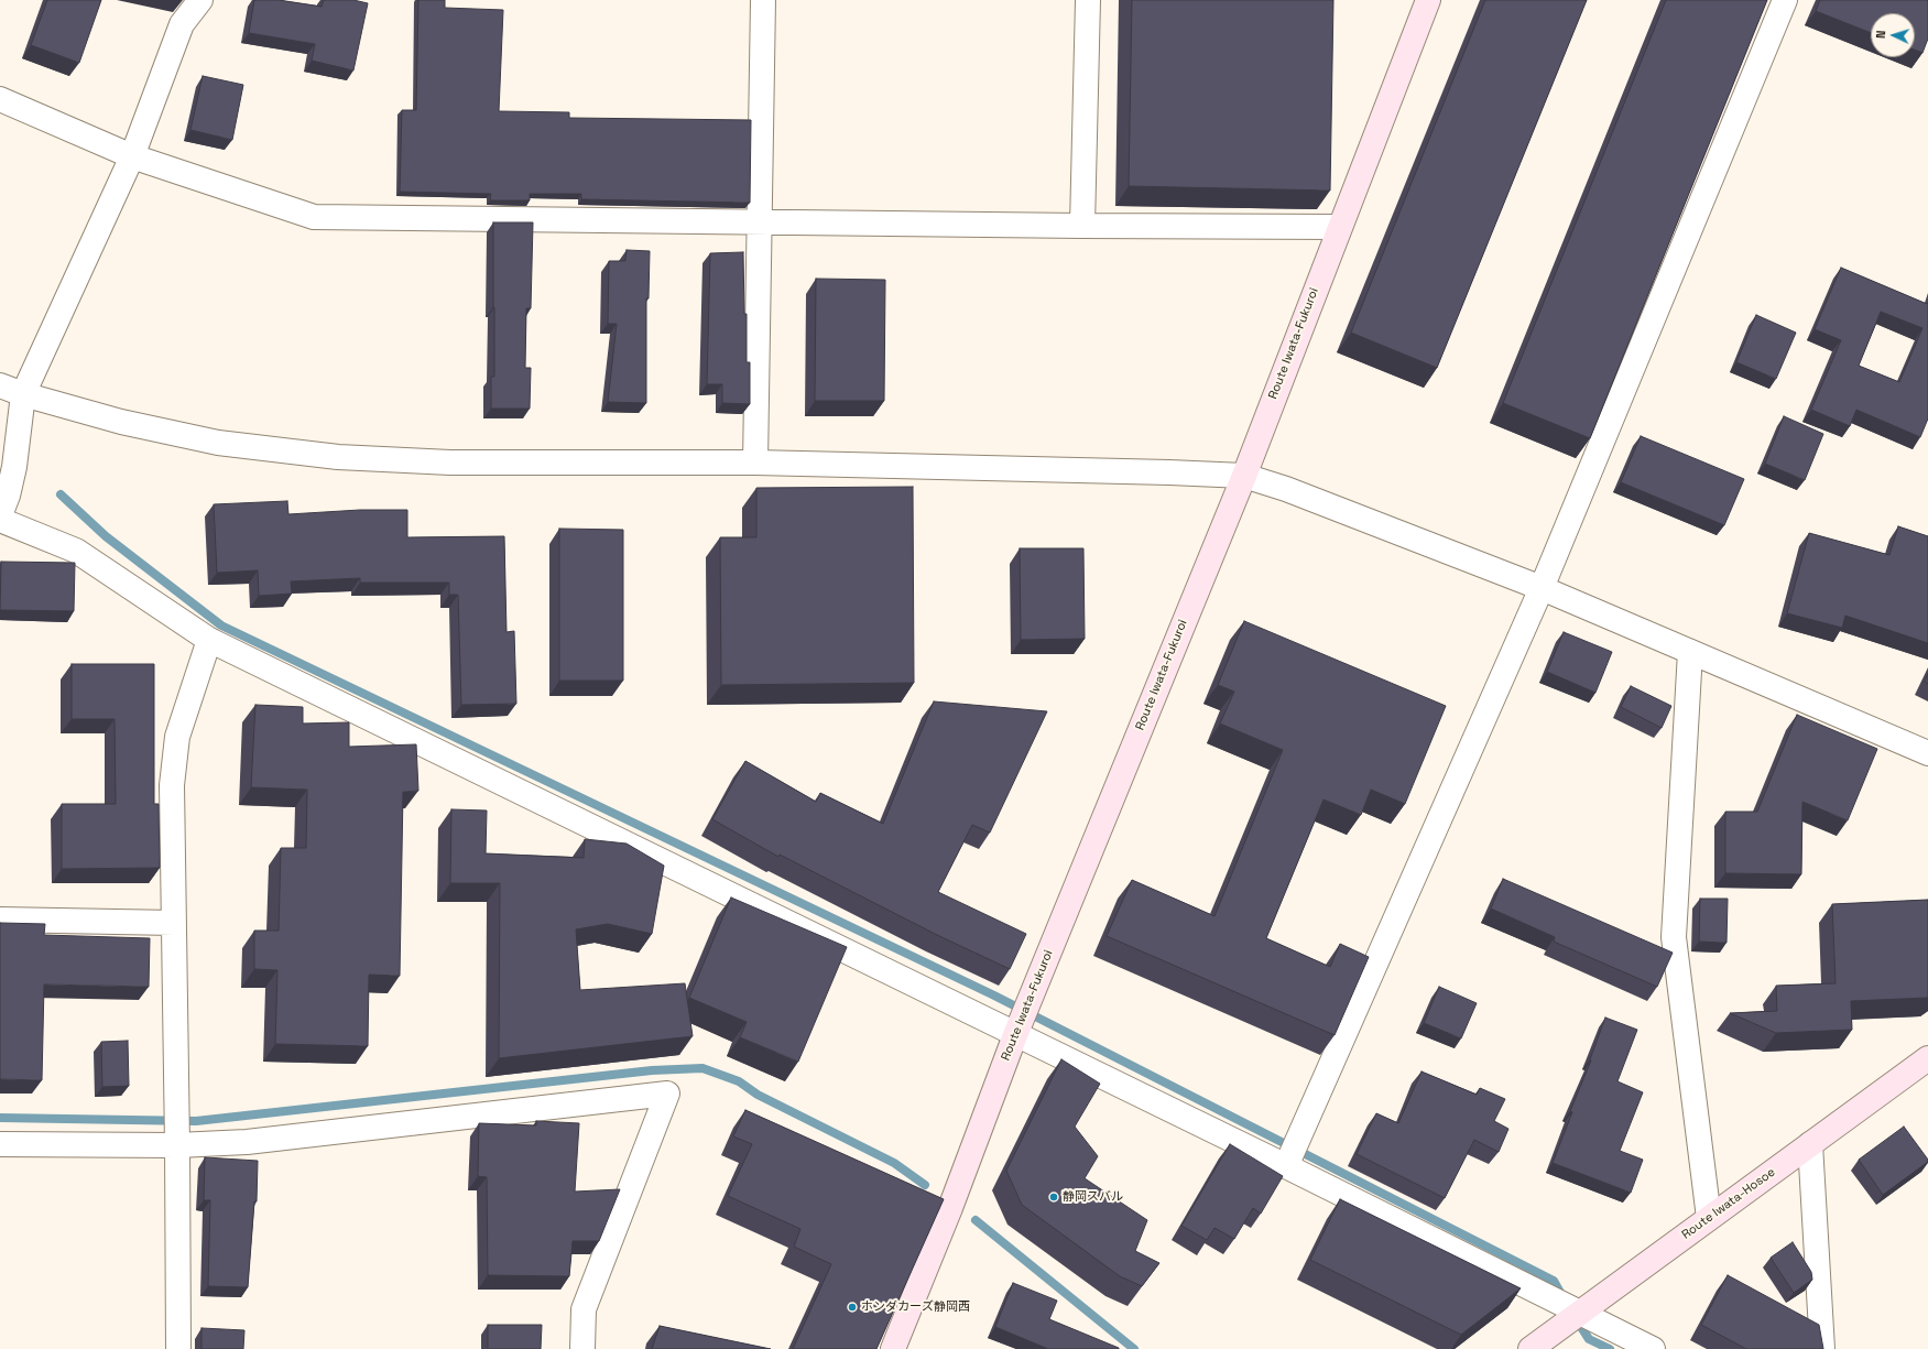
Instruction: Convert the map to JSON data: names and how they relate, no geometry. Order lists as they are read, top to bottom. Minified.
{"streets":{"main road":["Route Iwata-Fukuroi","Route Iwata-Hosoe"]},"places":["静岡スバル","ホンダカーズ静岡西"],"north":"left"}
